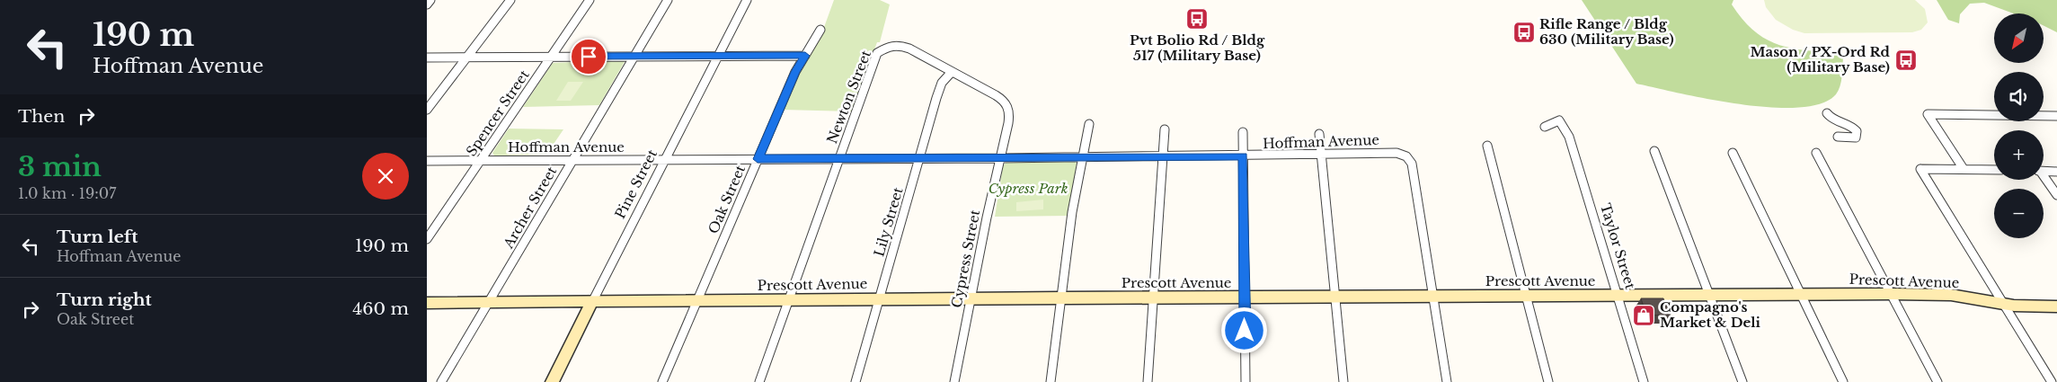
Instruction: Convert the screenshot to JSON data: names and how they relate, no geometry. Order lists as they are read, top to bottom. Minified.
{"streets":{"street":["Newton Street","Spencer Street","Hoffman Avenue","Pine Street","Oak Street","Archer Street","Lily Street","Taylor Street","Cypress Street","Prescott Avenue"]},"crossings":[["Newton Street","Hoffman Avenue"],["Newton Street","Lily Street"],["Newton Street","Cypress Street"],["Newton Street","Prescott Avenue"],["Spencer Street","Hoffman Avenue"],["Hoffman Avenue","Pine Street"],["Hoffman Avenue","Oak Street"],["Hoffman Avenue","Archer Street"],["Hoffman Avenue","Lily Street"],["Hoffman Avenue","Cypress Street"],["Hoffman Avenue","Prescott Avenue"],["Pine Street","Prescott Avenue"],["Oak Street","Prescott Avenue"],["Archer Street","Prescott Avenue"],["Lily Street","Cypress Street"],["Lily Street","Prescott Avenue"],["Taylor Street","Prescott Avenue"],["Cypress Street","Prescott Avenue"]],"parks":["Cypress Park"],"places":{"bus stop":["Pvt Bolio Rd / Bldg 517 (Military Base)","Rifle Range / Bldg 630 (Military Base)","Mason / PX-Ord Rd (Military Base)"],"shop":["Compagno's Market & Deli"]},"north":"bottom left","page":{"turn":["190 m","Hoffman Avenue"],"map_buttons":["+","−"],"then":"Then","heading":["3 min","1.0 km · 19:07"],"list":[{"name":"Turn left","note":"Hoffman Avenue","value":"190 m"},{"name":"Turn right","note":"Oak Street","value":"460 m"}]}}
